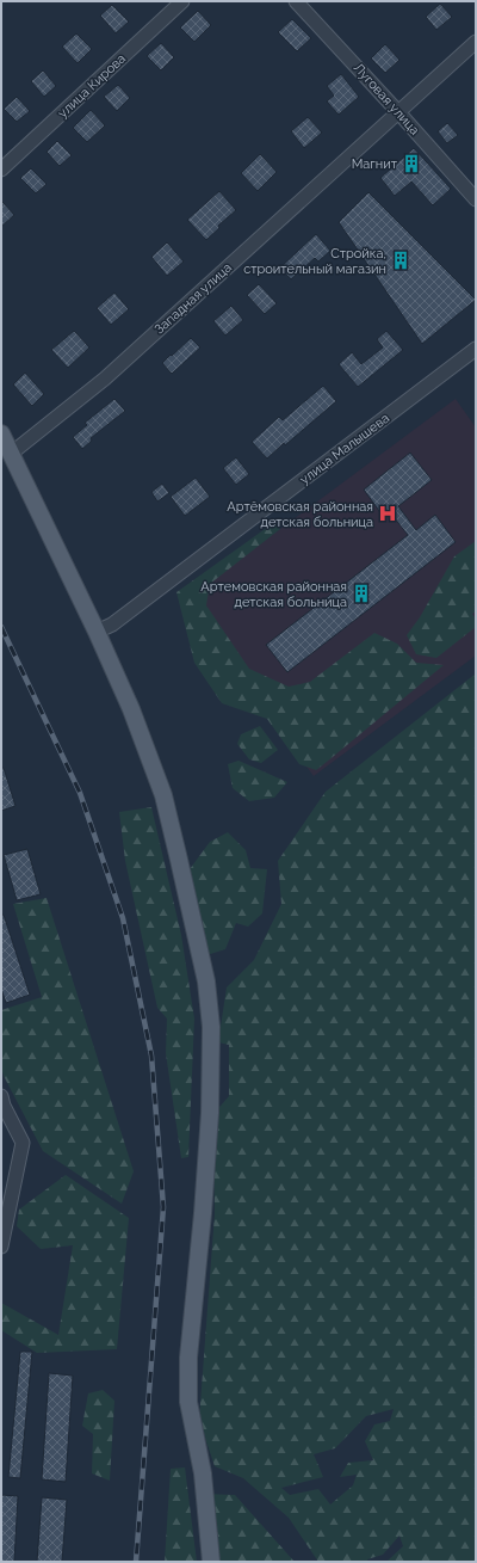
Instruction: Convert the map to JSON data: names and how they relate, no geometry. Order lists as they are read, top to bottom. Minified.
{"streets":{"street":["улица Кирова","Луговая улица","Западная улица","улица Малышева"]},"crossings":[["Луговая улица","Западная улица"]],"places":{"building":["Магнит","Стройка, строительный магазин","Артемовская районная детская больница"],"hospital":["Артёмовская районная детская больница"]}}
